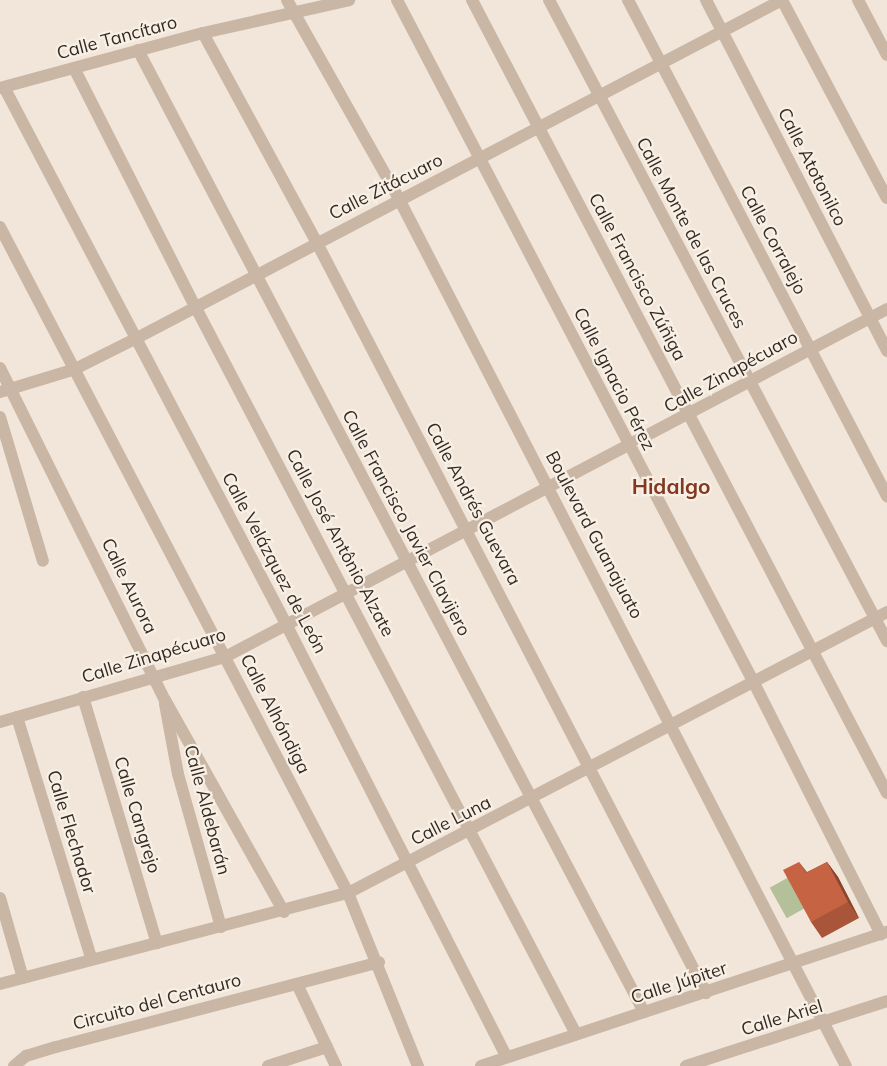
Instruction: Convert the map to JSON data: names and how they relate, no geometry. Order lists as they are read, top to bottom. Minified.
{"streets":{"street":["Calle Tancítaro","Calle Atotonilco","Calle Zitácuaro","Calle Monte de las Cruces","Calle Corralejo","Calle Francisco Zúñiga","Calle Zinapécuaro","Calle Ignacio Pérez","Calle Andrés Guevara","Calle Francisco Javier Clavijero","Boulevard Guanajuato","Calle José Antônio Alzate","Calle Velázquez de León","Calle Aurora","Calle Alhóndiga","Calle Aldebarán","Calle Cangrejo","Calle Luna","Calle Flechador","Calle Júpiter","Circuito del Centauro","Calle Ariel"]},"crossings":[["Calle Tancítaro","Calle Andrés Guevara"],["Calle Tancítaro","Calle Francisco Javier Clavijero"],["Calle Tancítaro","Boulevard Guanajuato"],["Calle Tancítaro","Calle José Antônio Alzate"],["Calle Tancítaro","Calle Velázquez de León"],["Calle Atotonilco","Calle Zitácuaro"],["Calle Atotonilco","Calle Zinapécuaro"],["Calle Zitácuaro","Calle Monte de las Cruces"],["Calle Zitácuaro","Calle Corralejo"],["Calle Zitácuaro","Calle Francisco Zúñiga"],["Calle Zitácuaro","Calle Ignacio Pérez"],["Calle Zitácuaro","Calle Andrés Guevara"],["Calle Zitácuaro","Calle Francisco Javier Clavijero"],["Calle Zitácuaro","Boulevard Guanajuato"],["Calle Zitácuaro","Calle José Antônio Alzate"],["Calle Zitácuaro","Calle Velázquez de León"],["Calle Zitácuaro","Calle Aurora"],["Calle Zitácuaro","Calle Alhóndiga"],["Calle Monte de las Cruces","Calle Zinapécuaro"],["Calle Monte de las Cruces","Calle Luna"],["Calle Corralejo","Calle Zinapécuaro"],["Calle Francisco Zúñiga","Calle Zinapécuaro"],["Calle Francisco Zúñiga","Calle Luna"],["Calle Zinapécuaro","Calle Ignacio Pérez"],["Calle Zinapécuaro","Calle Andrés Guevara"],["Calle Zinapécuaro","Calle Francisco Javier Clavijero"],["Calle Zinapécuaro","Boulevard Guanajuato"],["Calle Zinapécuaro","Calle José Antônio Alzate"],["Calle Zinapécuaro","Calle Velázquez de León"],["Calle Zinapécuaro","Calle Aurora"],["Calle Zinapécuaro","Calle Alhóndiga"],["Calle Zinapécuaro","Calle Cangrejo"],["Calle Zinapécuaro","Calle Flechador"],["Calle Ignacio Pérez","Calle Luna"],["Calle Ignacio Pérez","Calle Júpiter"],["Calle Andrés Guevara","Calle Luna"],["Calle Andrés Guevara","Calle Júpiter"],["Calle Francisco Javier Clavijero","Calle Luna"],["Calle Francisco Javier Clavijero","Calle Júpiter"],["Boulevard Guanajuato","Calle Luna"],["Boulevard Guanajuato","Calle Júpiter"],["Boulevard Guanajuato","Calle Ariel"],["Calle José Antônio Alzate","Calle Luna"],["Calle José Antônio Alzate","Calle Júpiter"],["Calle Velázquez de León","Calle Luna"],["Calle Velázquez de León","Calle Júpiter"],["Calle Aurora","Calle Aldebarán"],["Calle Aurora","Calle Luna"],["Calle Alhóndiga","Calle Luna"],["Calle Alhóndiga","Circuito del Centauro"],["Calle Aldebarán","Calle Luna"],["Calle Cangrejo","Calle Luna"],["Calle Luna","Calle Flechador"]],"districts":["Hidalgo"]}
